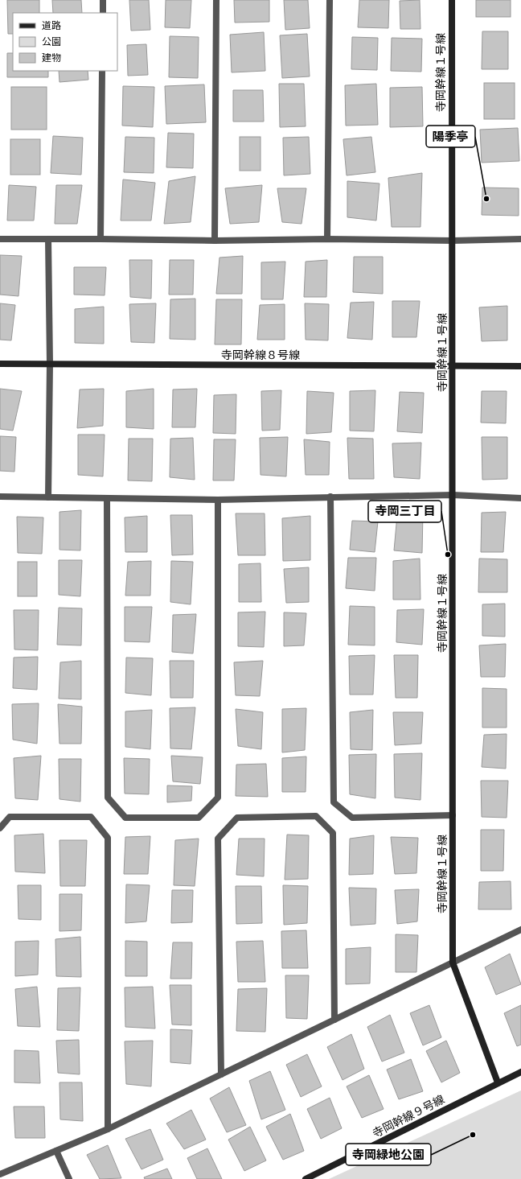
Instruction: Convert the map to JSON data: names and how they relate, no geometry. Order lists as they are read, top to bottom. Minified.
{"streets":{"street":["寺岡幹線１号線","寺岡幹線８号線","寺岡幹線９号線"]},"crossings":[["寺岡幹線１号線","寺岡幹線８号線"],["寺岡幹線１号線","寺岡幹線９号線"]],"places":["陽季亭","寺岡三丁目","寺岡緑地公園"],"legend":["道路","公園","建物"]}
